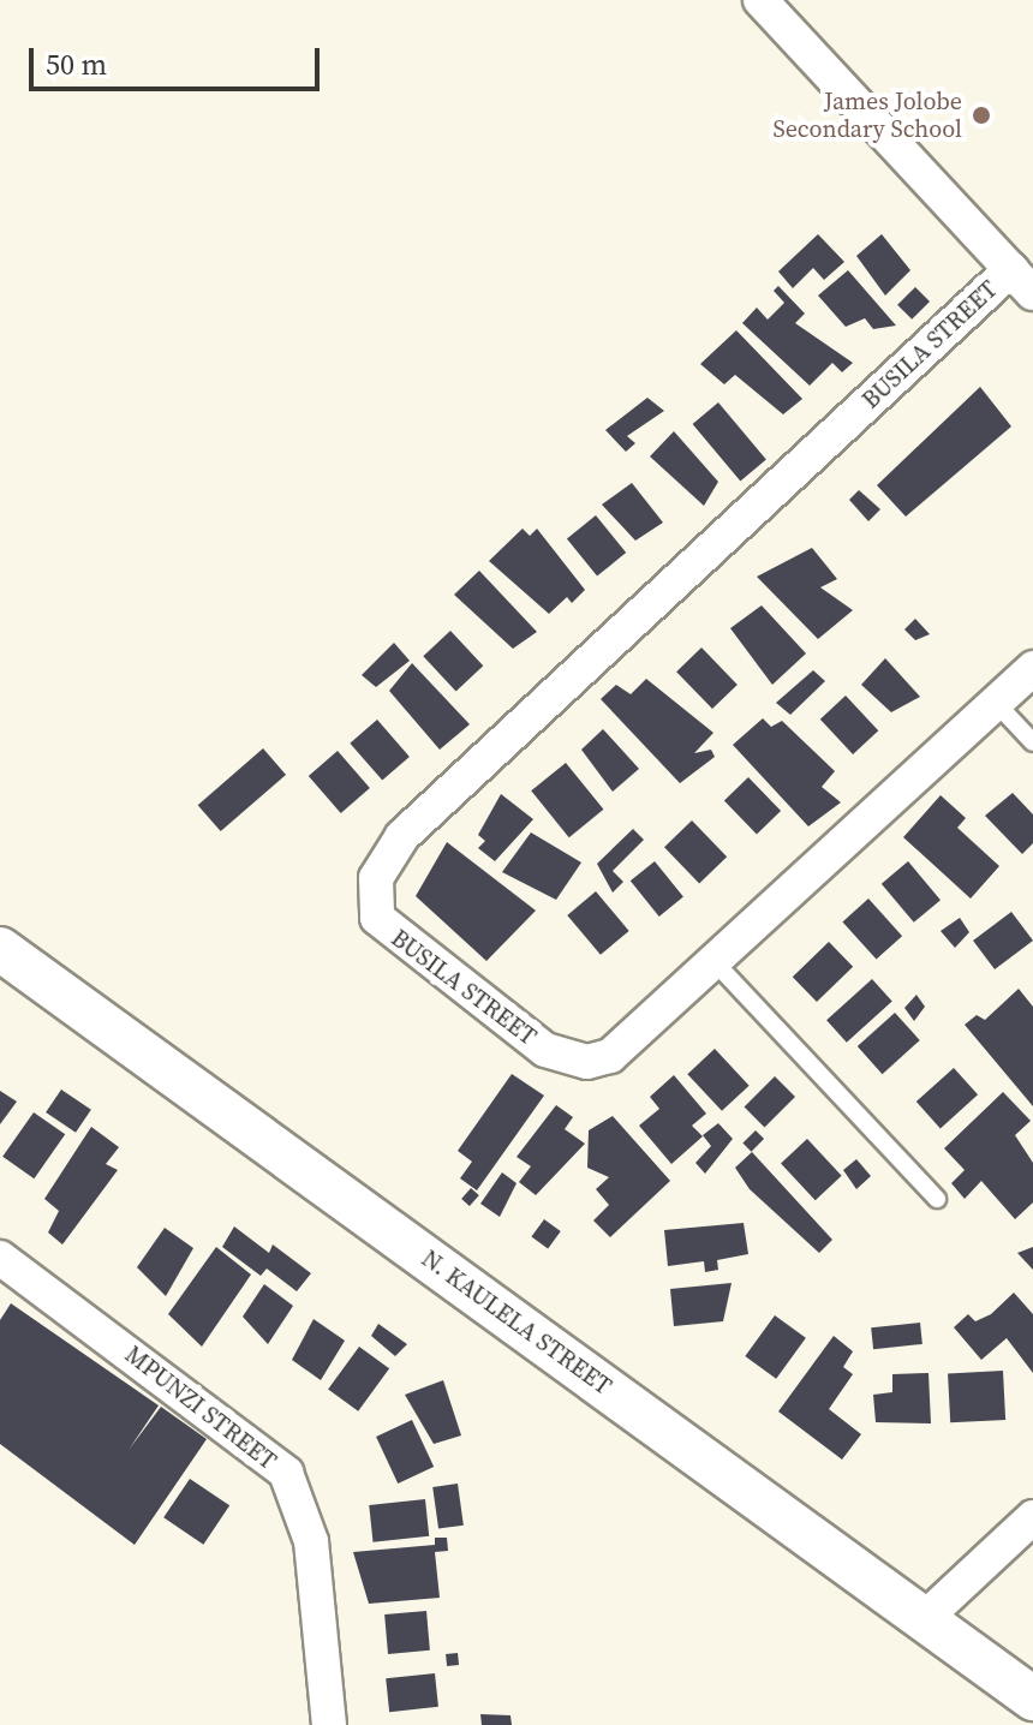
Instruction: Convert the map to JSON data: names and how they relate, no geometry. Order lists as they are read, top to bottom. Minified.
{"streets":{"street":["BUSILA STREET","N. KAULELA STREET","MPUNZI STREET"]},"places":["James Jolobe Secondary School"],"scale_bar":"50 m"}
